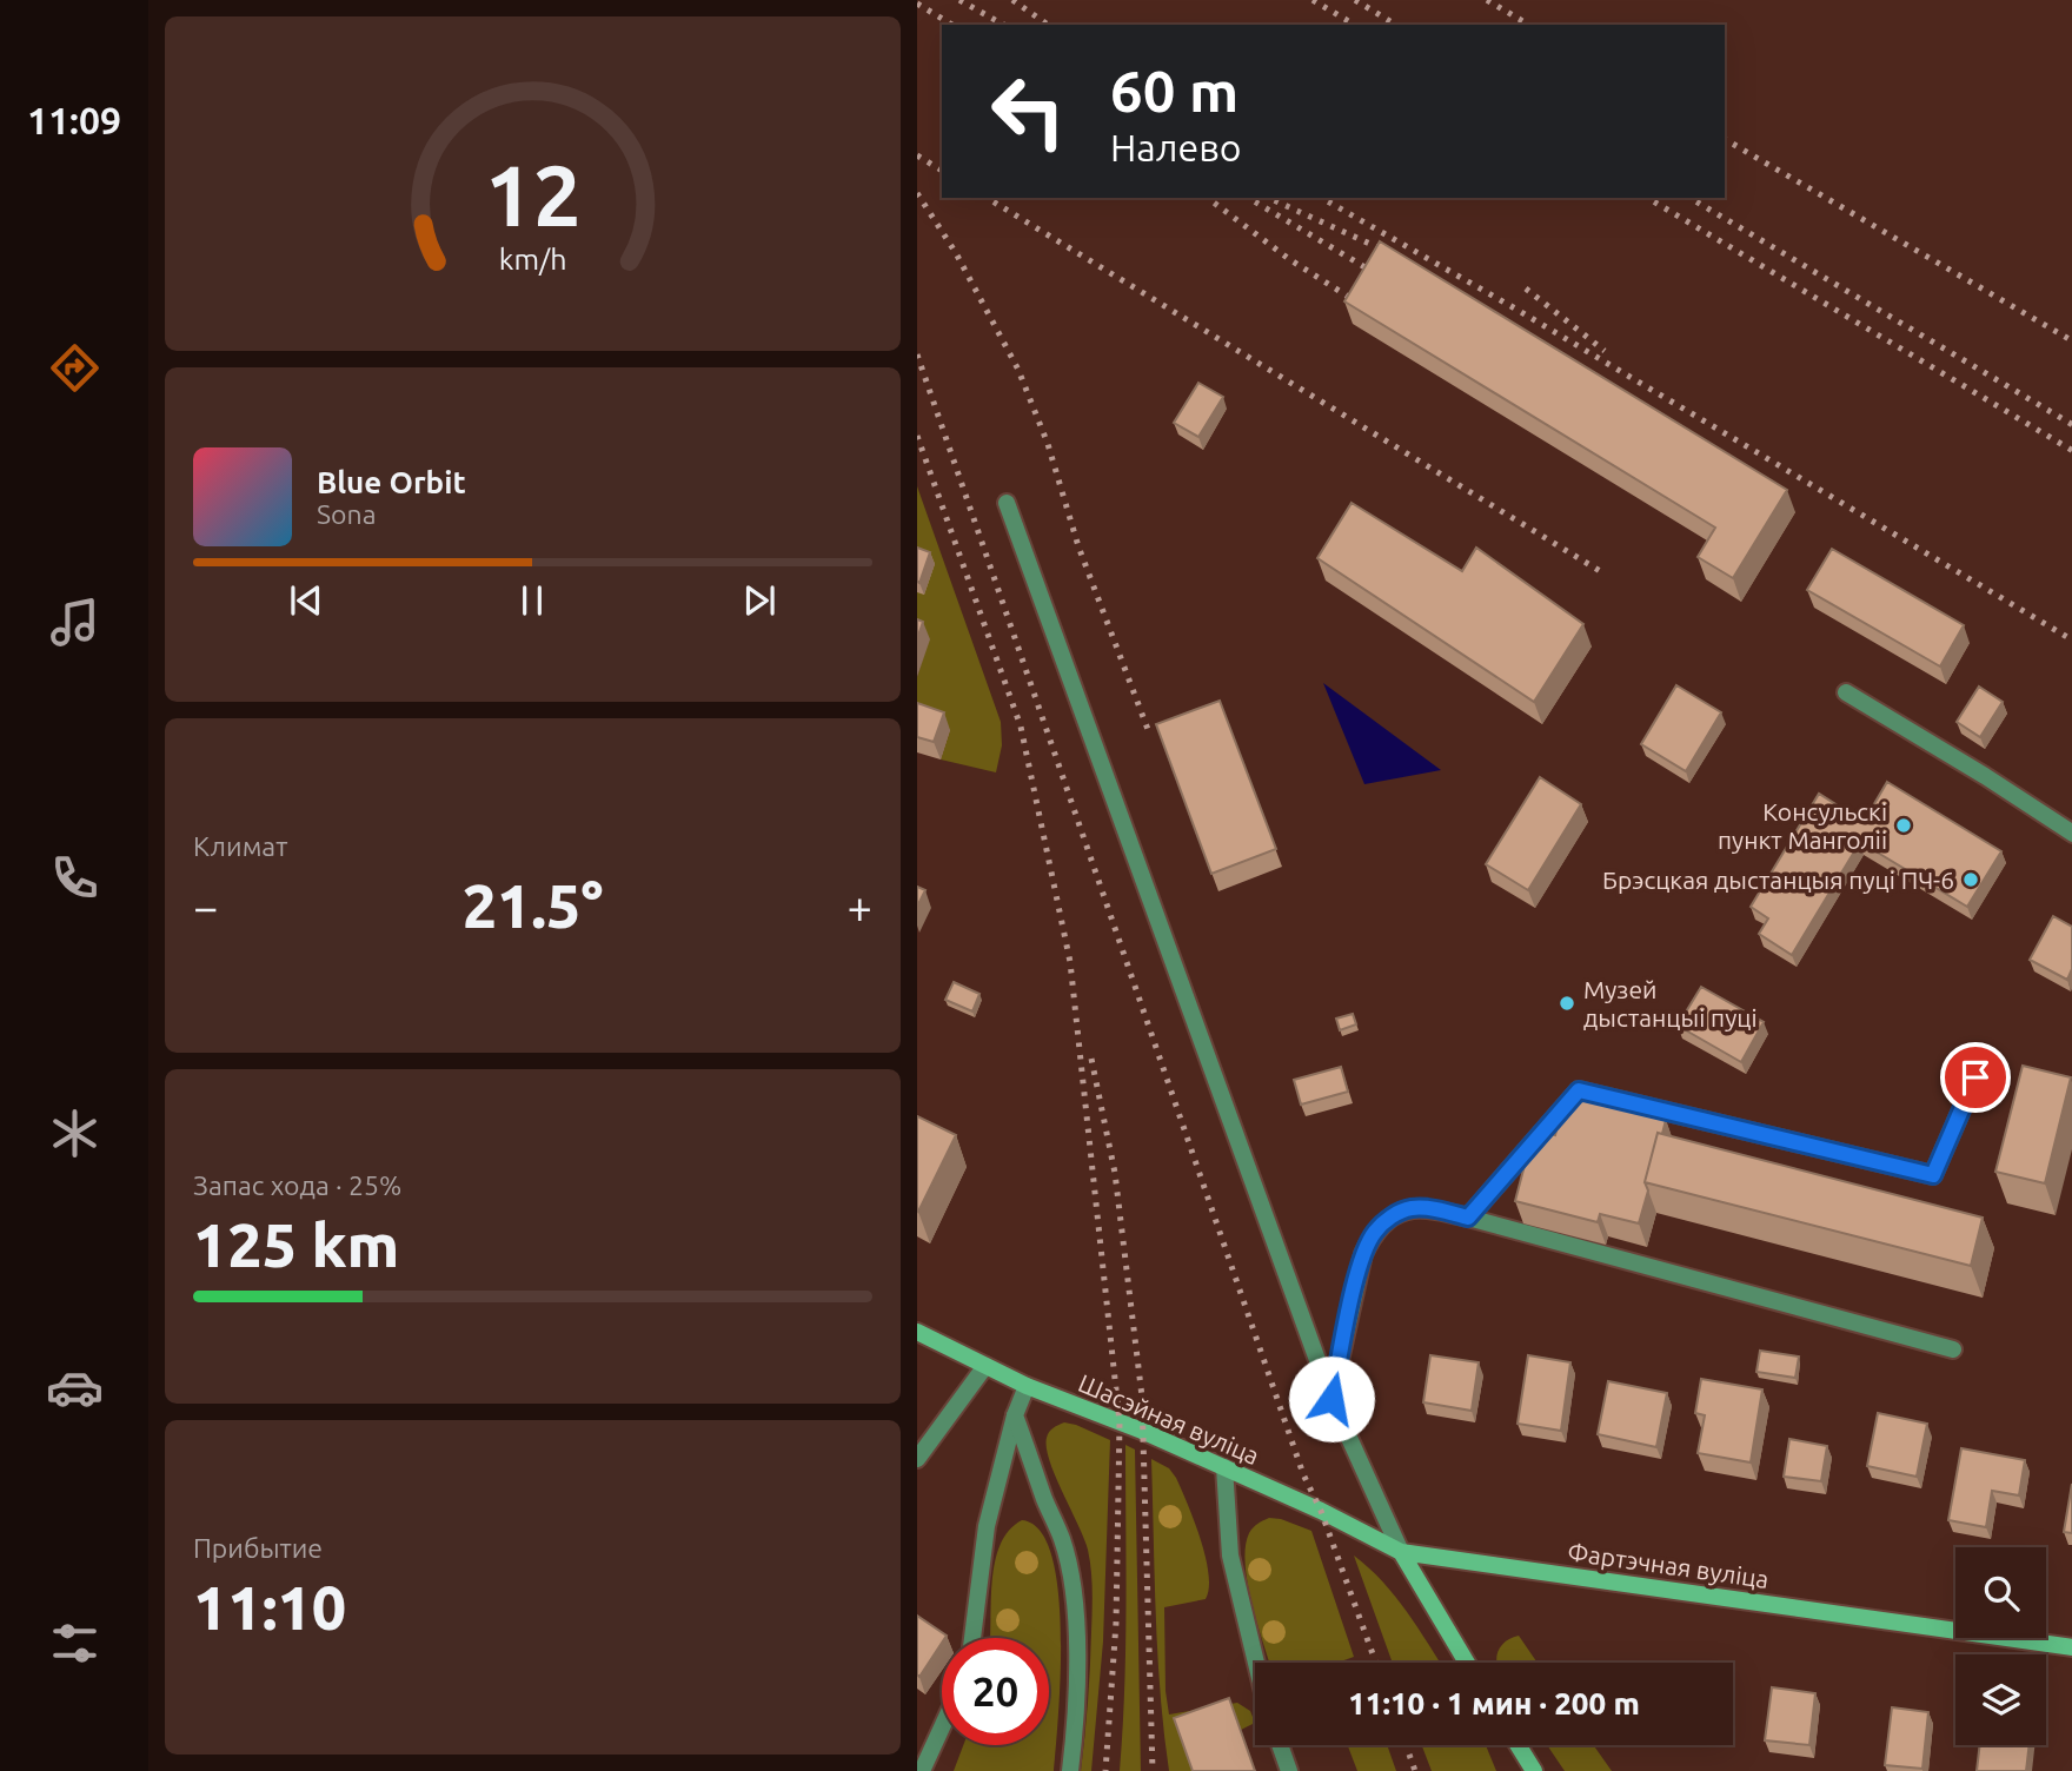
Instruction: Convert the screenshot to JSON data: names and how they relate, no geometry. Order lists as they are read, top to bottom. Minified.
{"streets":{"main road":["Шасэйная вуліца","Фартэчная вуліца"]},"crossings":[["Шасэйная вуліца","Фартэчная вуліца"]],"places":["Консульскі пункт Манголіі","Брэсцкая дыстанцыя пуці ПЧ-6","Музей дыстанцыі пуці"],"page":{"tabs":"11:09","turn":["60 m","Налево"],"song":["Blue Orbit","Sona"],"tile":["Климат",["Запас хода · 25%","125 km"],["Прибытие","11:10"]],"heat":["−","21.5°","+"],"limit":"20","trip":"11:10 · 1 мин · 200 m","gauge":["12","km/h"]}}
